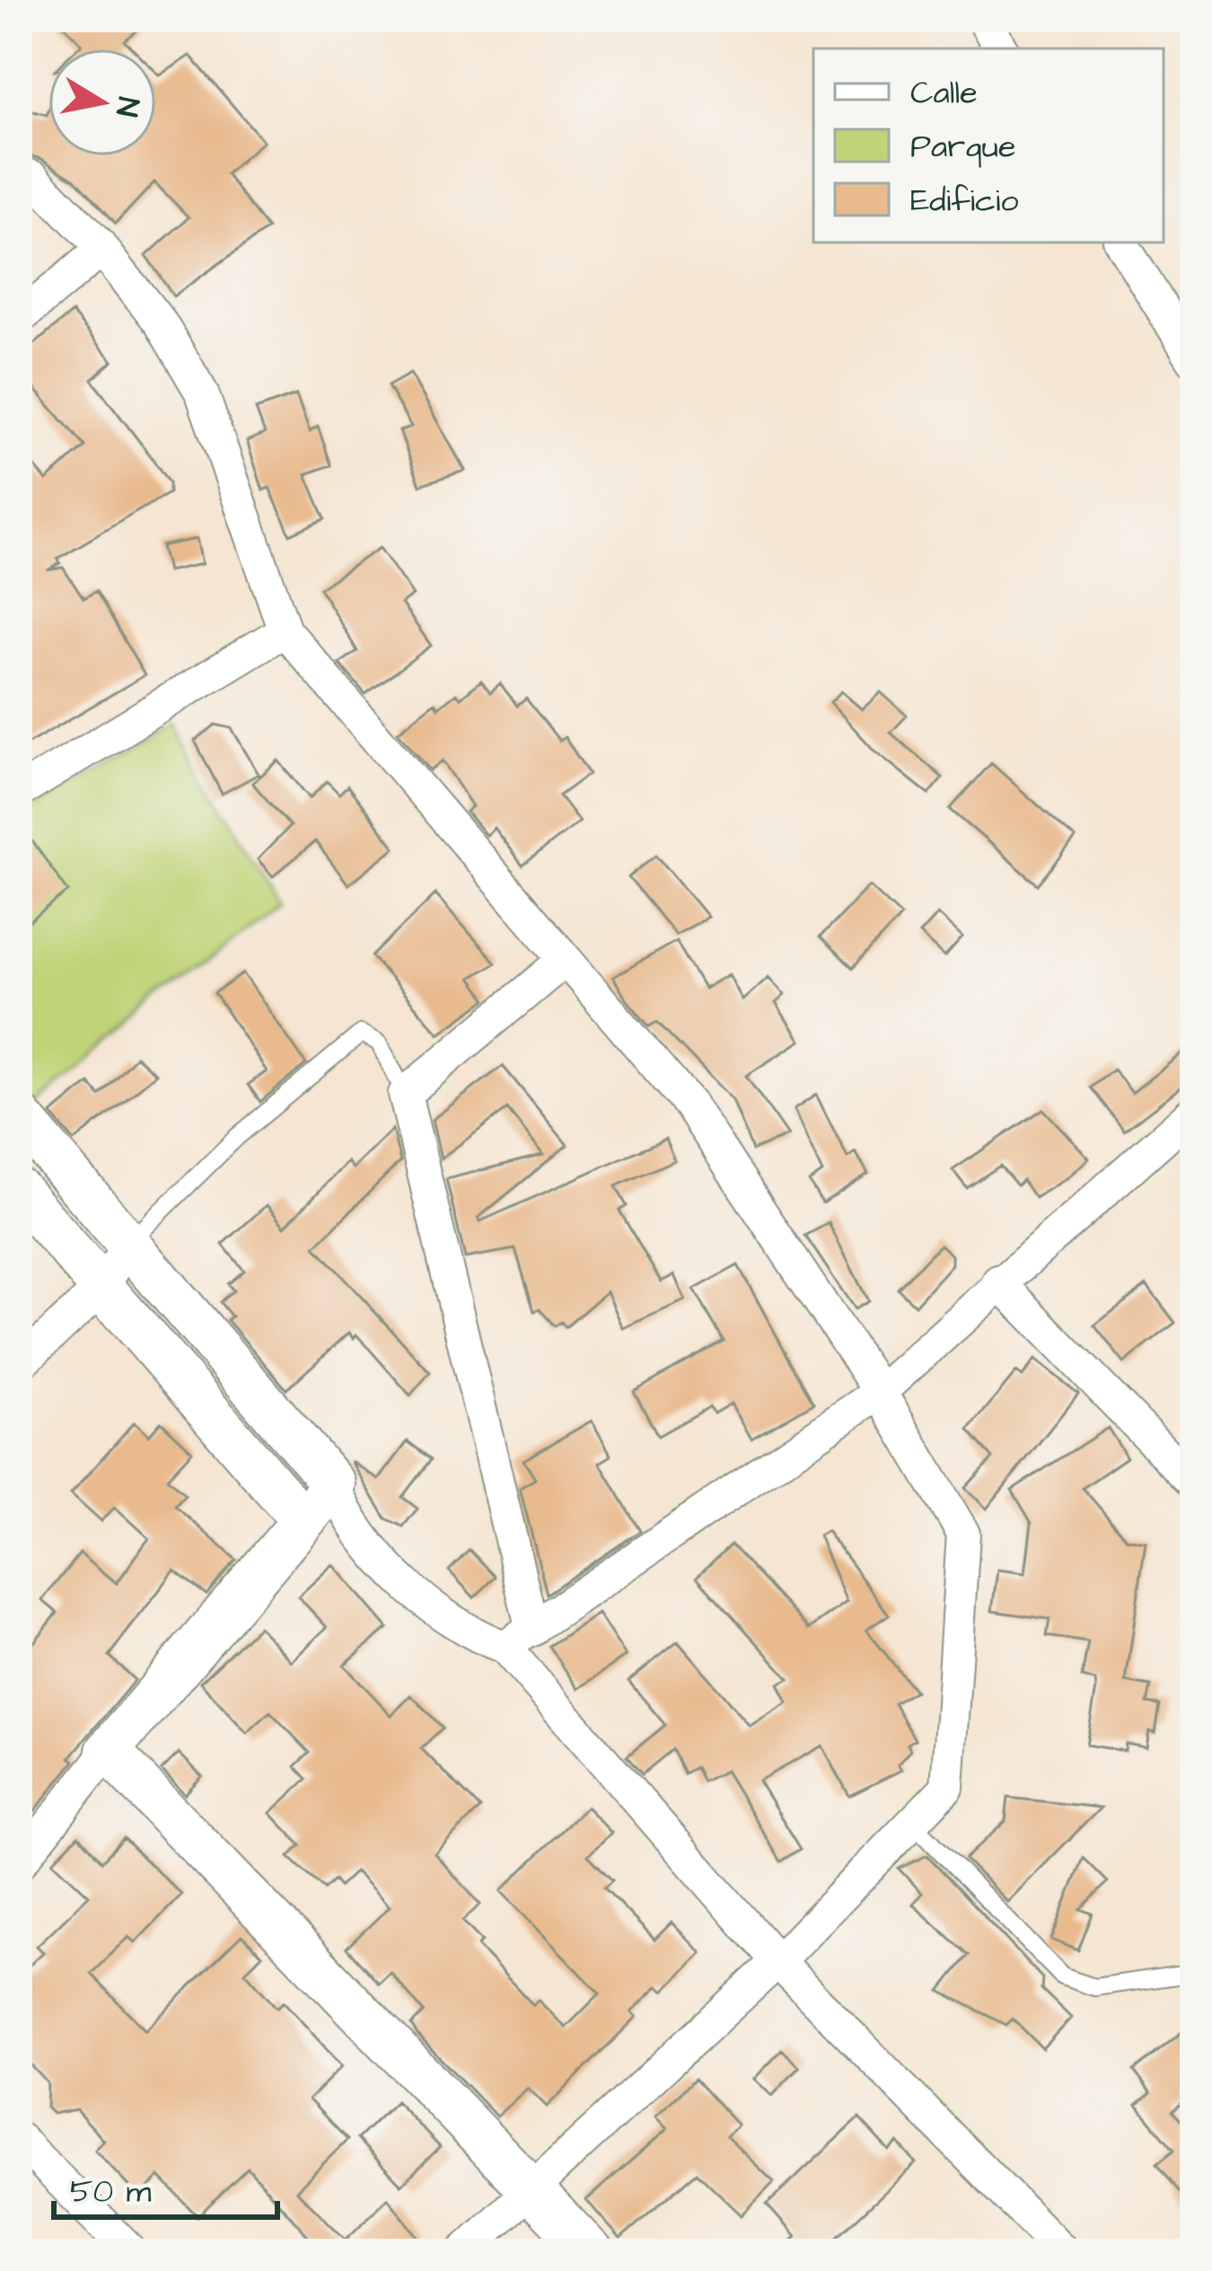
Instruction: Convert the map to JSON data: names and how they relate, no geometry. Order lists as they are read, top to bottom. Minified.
{"legend":["Calle","Parque","Edificio"],"scale_bar":"50 m","north":"right"}
